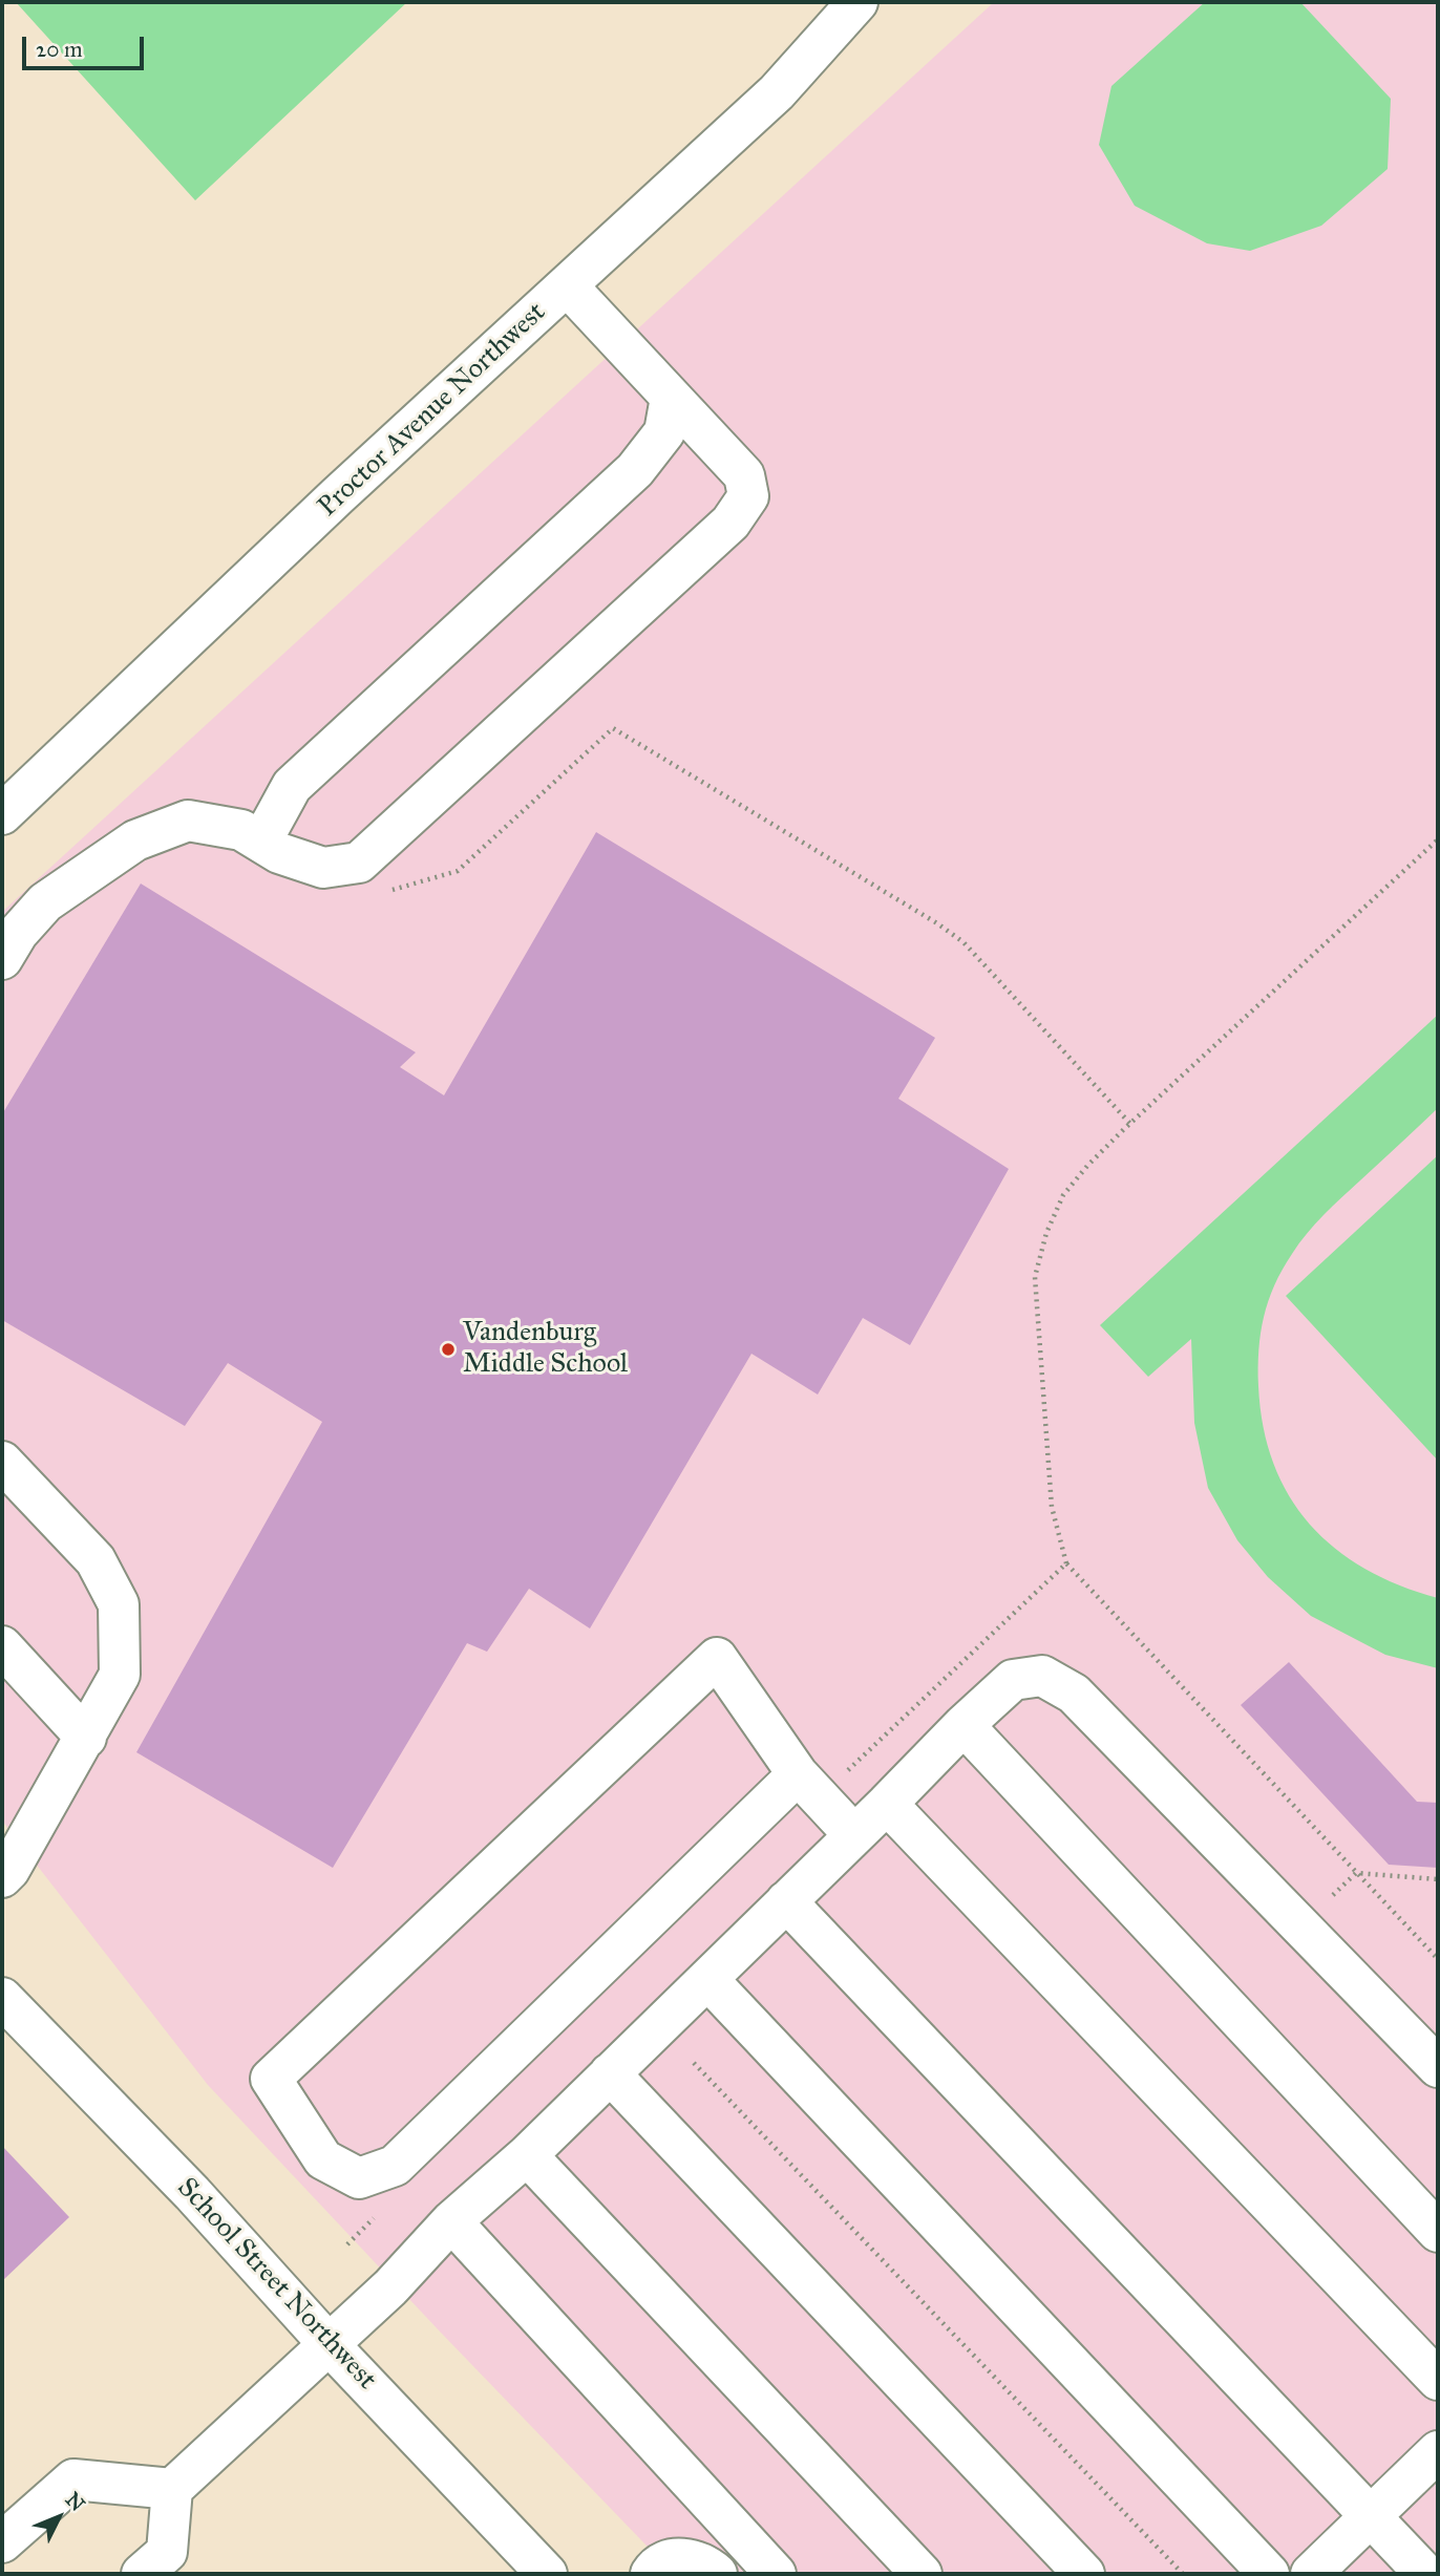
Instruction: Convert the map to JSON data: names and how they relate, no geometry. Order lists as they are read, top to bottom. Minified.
{"streets":{"street":["Proctor Avenue Northwest","School Street Northwest"]},"places":["Vandenburg Middle School"],"scale_bar":"20 m","north":"top right"}
